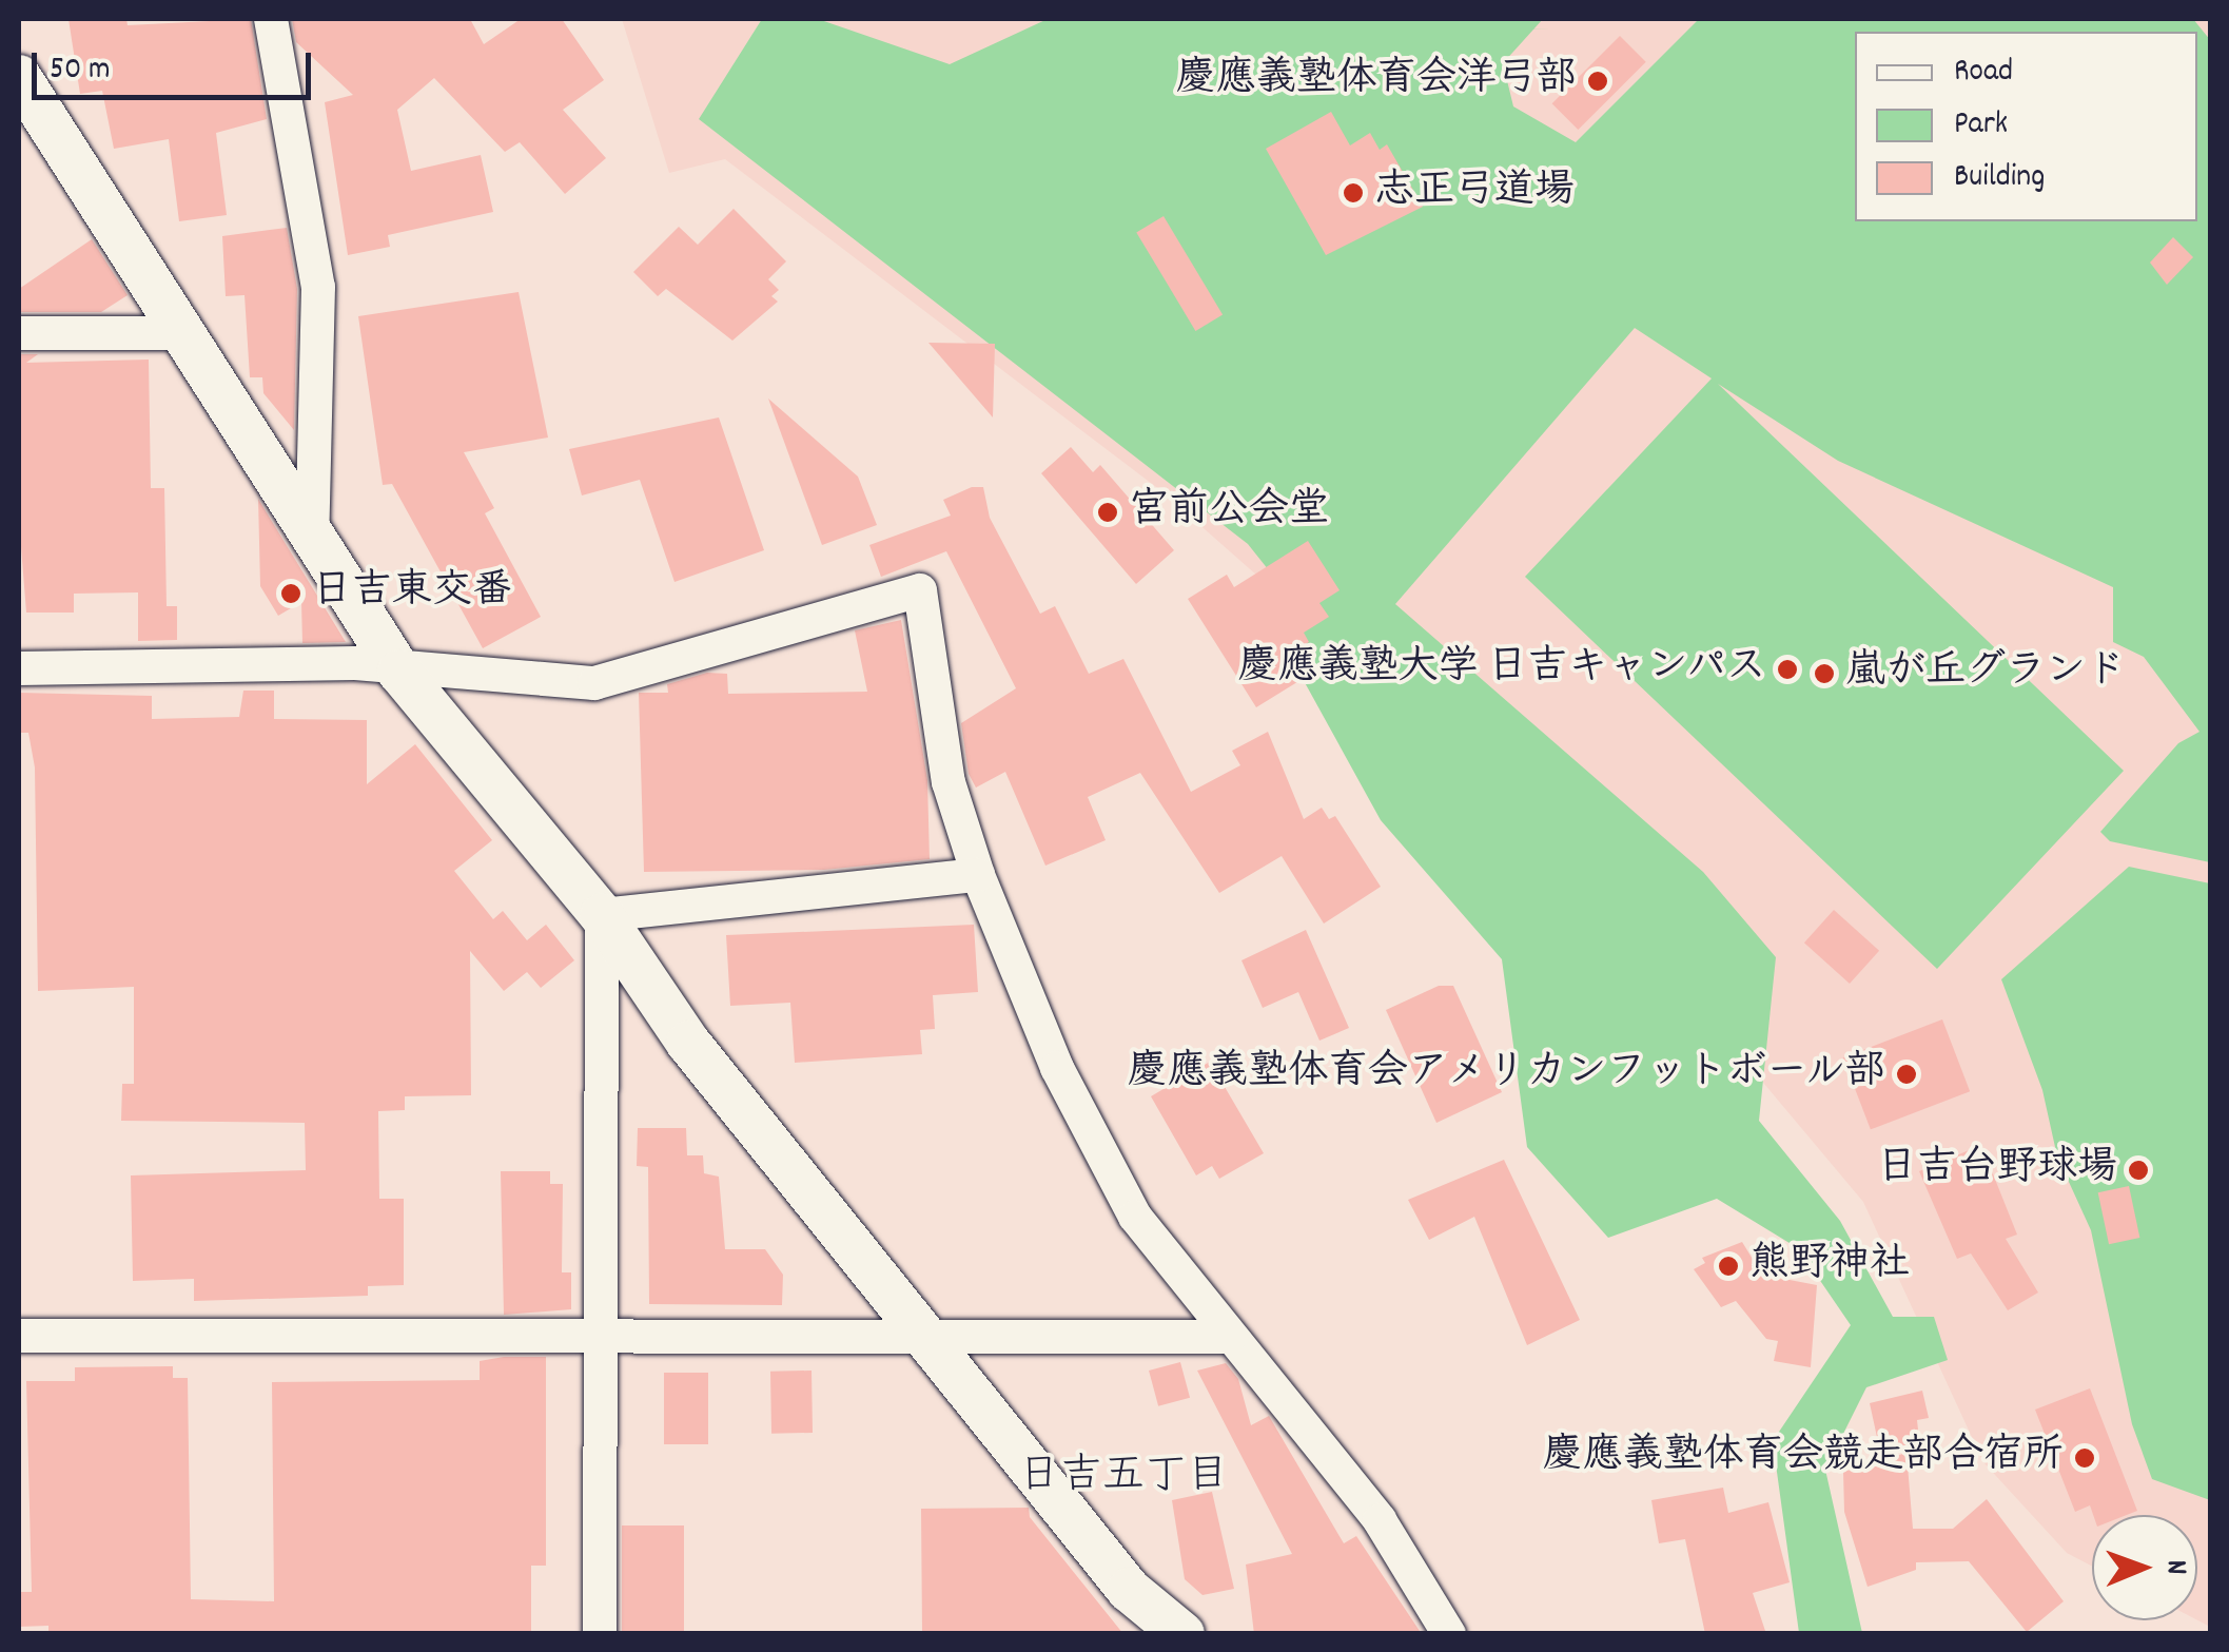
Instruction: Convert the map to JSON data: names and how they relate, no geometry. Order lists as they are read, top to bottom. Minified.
{"districts":["日吉五丁目"],"places":["慶應義塾体育会洋弓部","志正弓道場","宮前公会堂","日吉東交番","慶應義塾大学 日吉キャンパス","嵐が丘グランド","慶應義塾体育会アメリカンフットボール部","日吉台野球場","熊野神社","慶應義塾体育会競走部合宿所"],"legend":["Road","Park","Building"],"scale_bar":"50 m","north":"right"}
